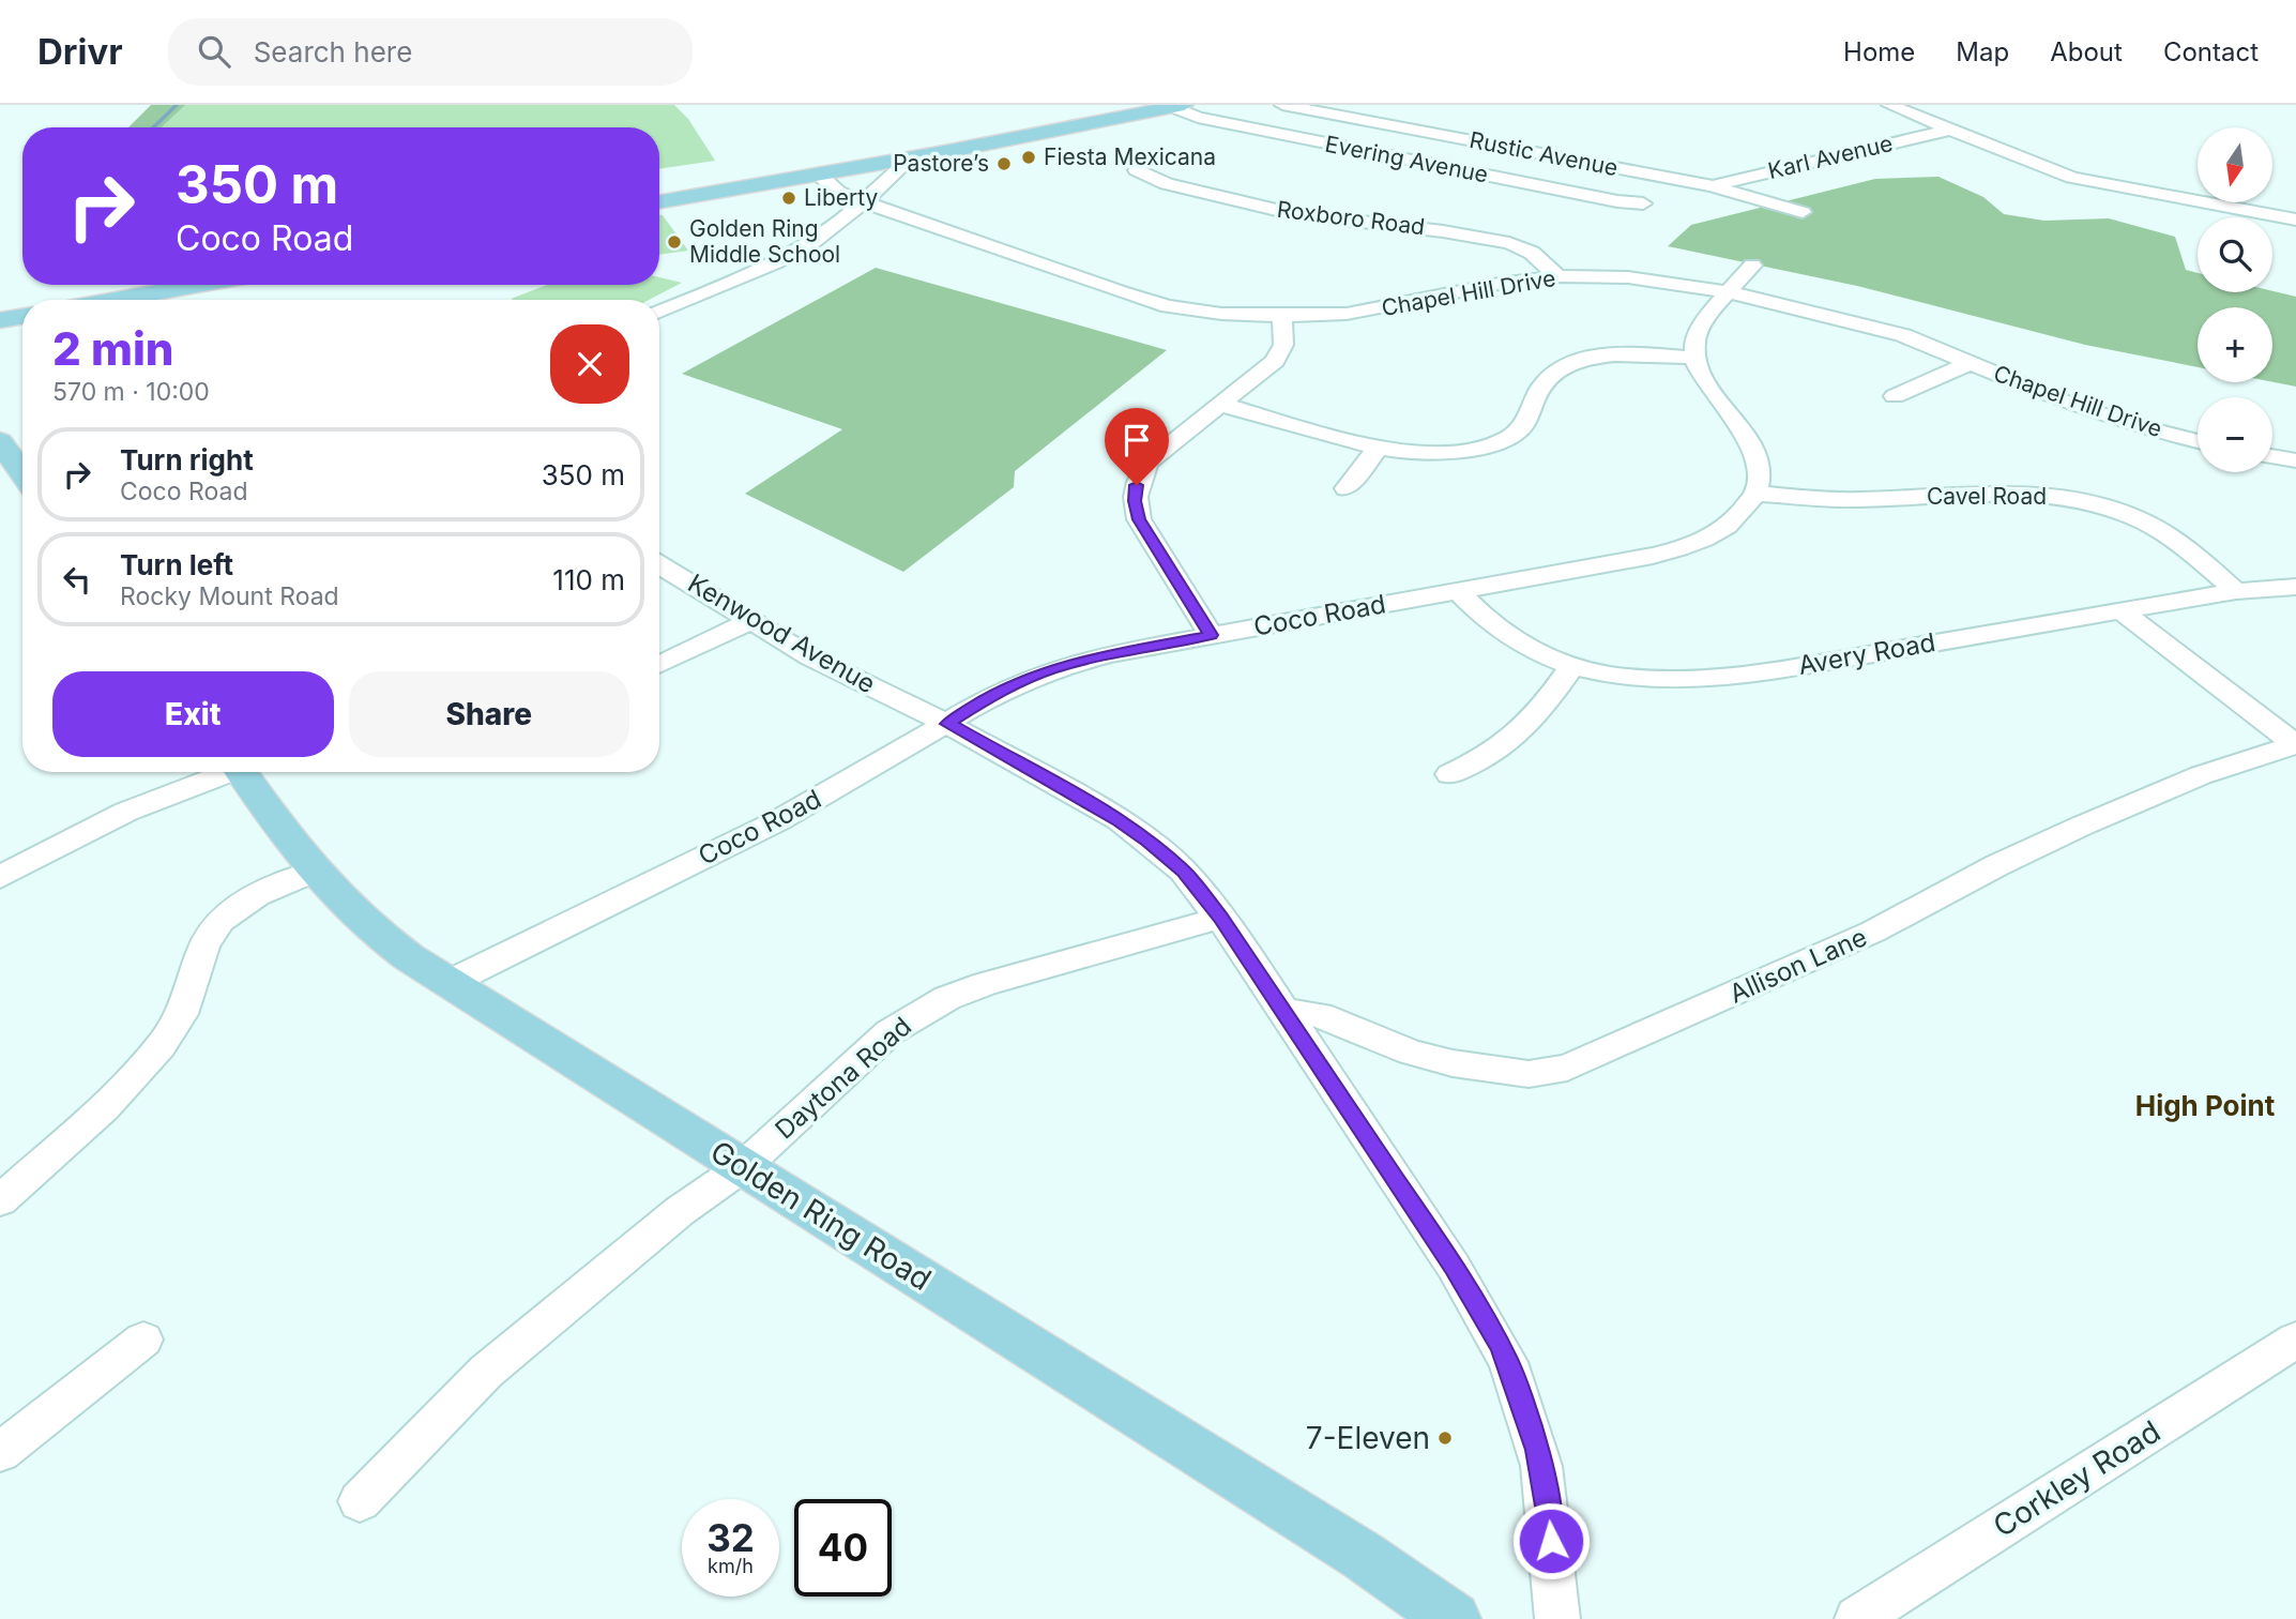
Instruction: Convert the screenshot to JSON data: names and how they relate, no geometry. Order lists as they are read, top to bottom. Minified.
{"streets":{"main road":["Golden Ring Road"],"street":["Rustic Avenue","Karl Avenue","Evering Avenue","Roxboro Road","Chapel Hill Drive","Cavel Road","Coco Road","Kenwood Avenue","Avery Road","Allison Lane","Daytona Road","Corkley Road"]},"crossings":[["Rustic Avenue","Karl Avenue"],["Roxboro Road","Chapel Hill Drive"],["Cavel Road","Coco Road"],["Cavel Road","Avery Road"],["Coco Road","Kenwood Avenue"],["Coco Road","Avery Road"],["Coco Road","Golden Ring Road"],["Kenwood Avenue","Allison Lane"],["Kenwood Avenue","Daytona Road"],["Daytona Road","Golden Ring Road"]],"districts":["High Point"],"places":["Fiesta Mexicana","Pastore’s","Liberty","Golden Ring Middle School","7-Eleven"],"north":"bottom","page":{"header":"Drivr","search":"Search here","nav":["Home","Map","About","Contact"],"map_buttons":["+","−"],"turn":["350 m","Coco Road"],"heading":["2 min","570 m · 10:00"],"list":[{"name":"Turn right","note":"Coco Road","value":"350 m"},{"name":"Turn left","note":"Rocky Mount Road","value":"110 m"}],"buttons":["Exit","Share"],"speed":"32 km/h","limit":"40"}}
